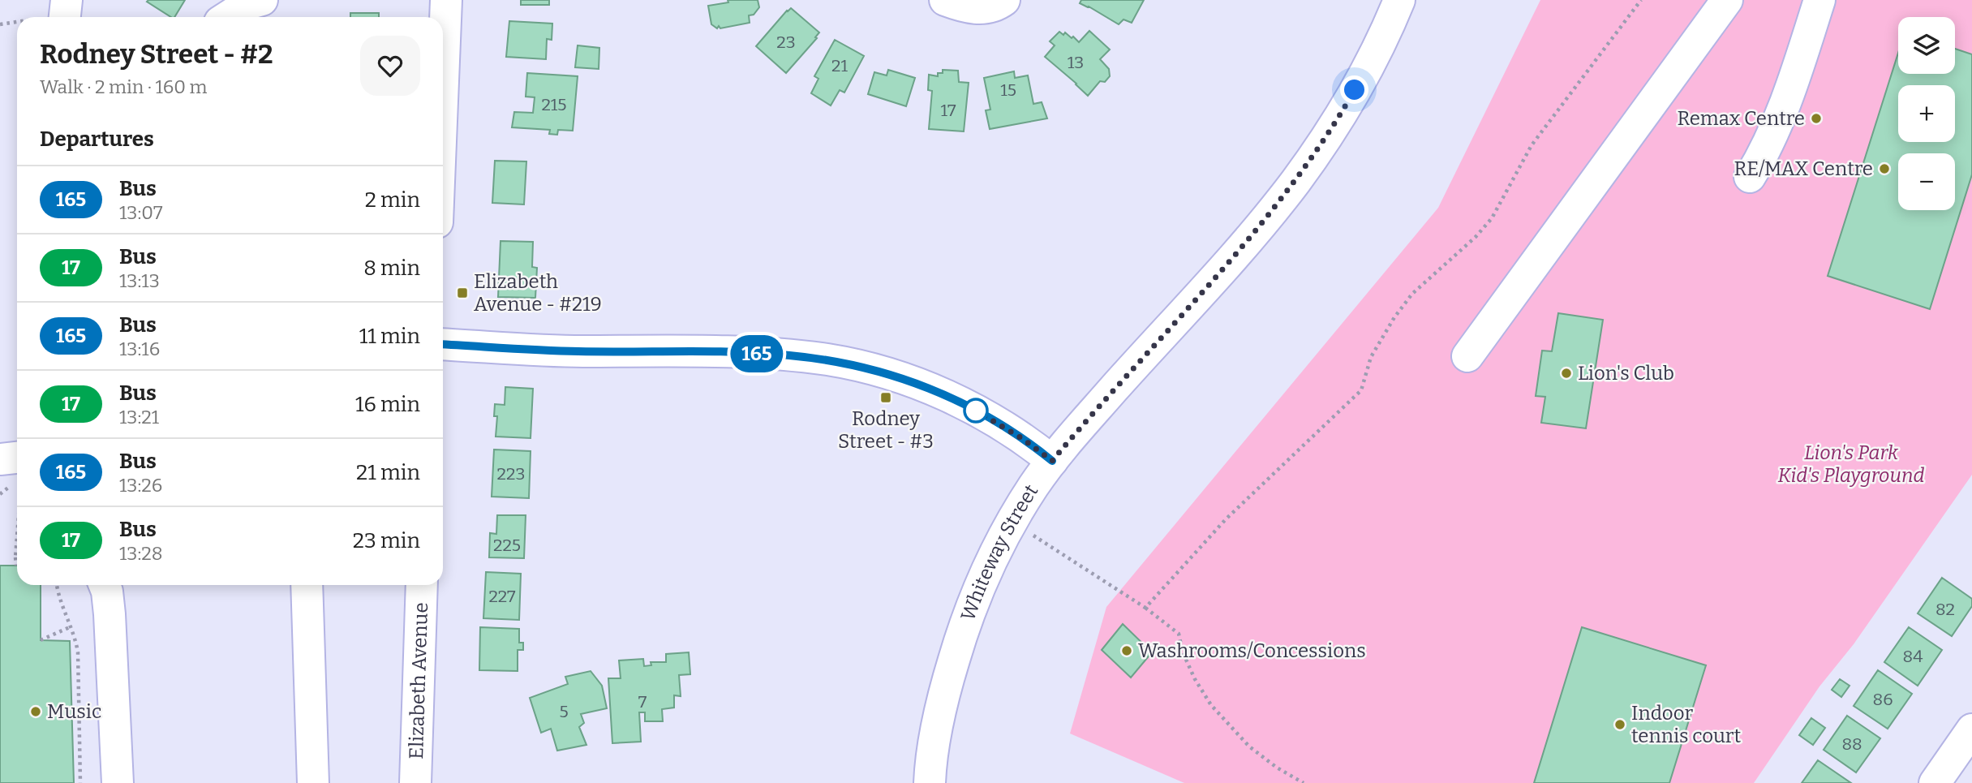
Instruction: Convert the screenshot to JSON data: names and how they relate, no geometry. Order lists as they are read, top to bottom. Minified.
{"streets":{"street":["Whiteway Street","Elizabeth Avenue"]},"parks":["Lion's Park Kid's Playground"],"places":{"other":["Remax Centre","RE/MAX Centre","Lion's Club","Washrooms/Concessions","Music","Indoor tennis court"],"transit":["Elizabeth Avenue - #219","Rodney Street - #3"]},"lines":["bus line 165"],"house_numbers":["23","13","21","15","215","17","223","225","227","82","84","86","7","5","88"],"page":{"on_map":"165","map_buttons":["+","−"],"heading":[["Rodney Street - #2","Walk · 2 min · 160 m"],"Departures"],"list":[{"mark":"165","name":"Bus","note":"13:07","value":"2 min"},{"mark":"17","name":"Bus","note":"13:13","value":"8 min"},{"mark":"165","name":"Bus","note":"13:16","value":"11 min"},{"mark":"17","name":"Bus","note":"13:21","value":"16 min"},{"mark":"165","name":"Bus","note":"13:26","value":"21 min"},{"mark":"17","name":"Bus","note":"13:28","value":"23 min"}]}}
